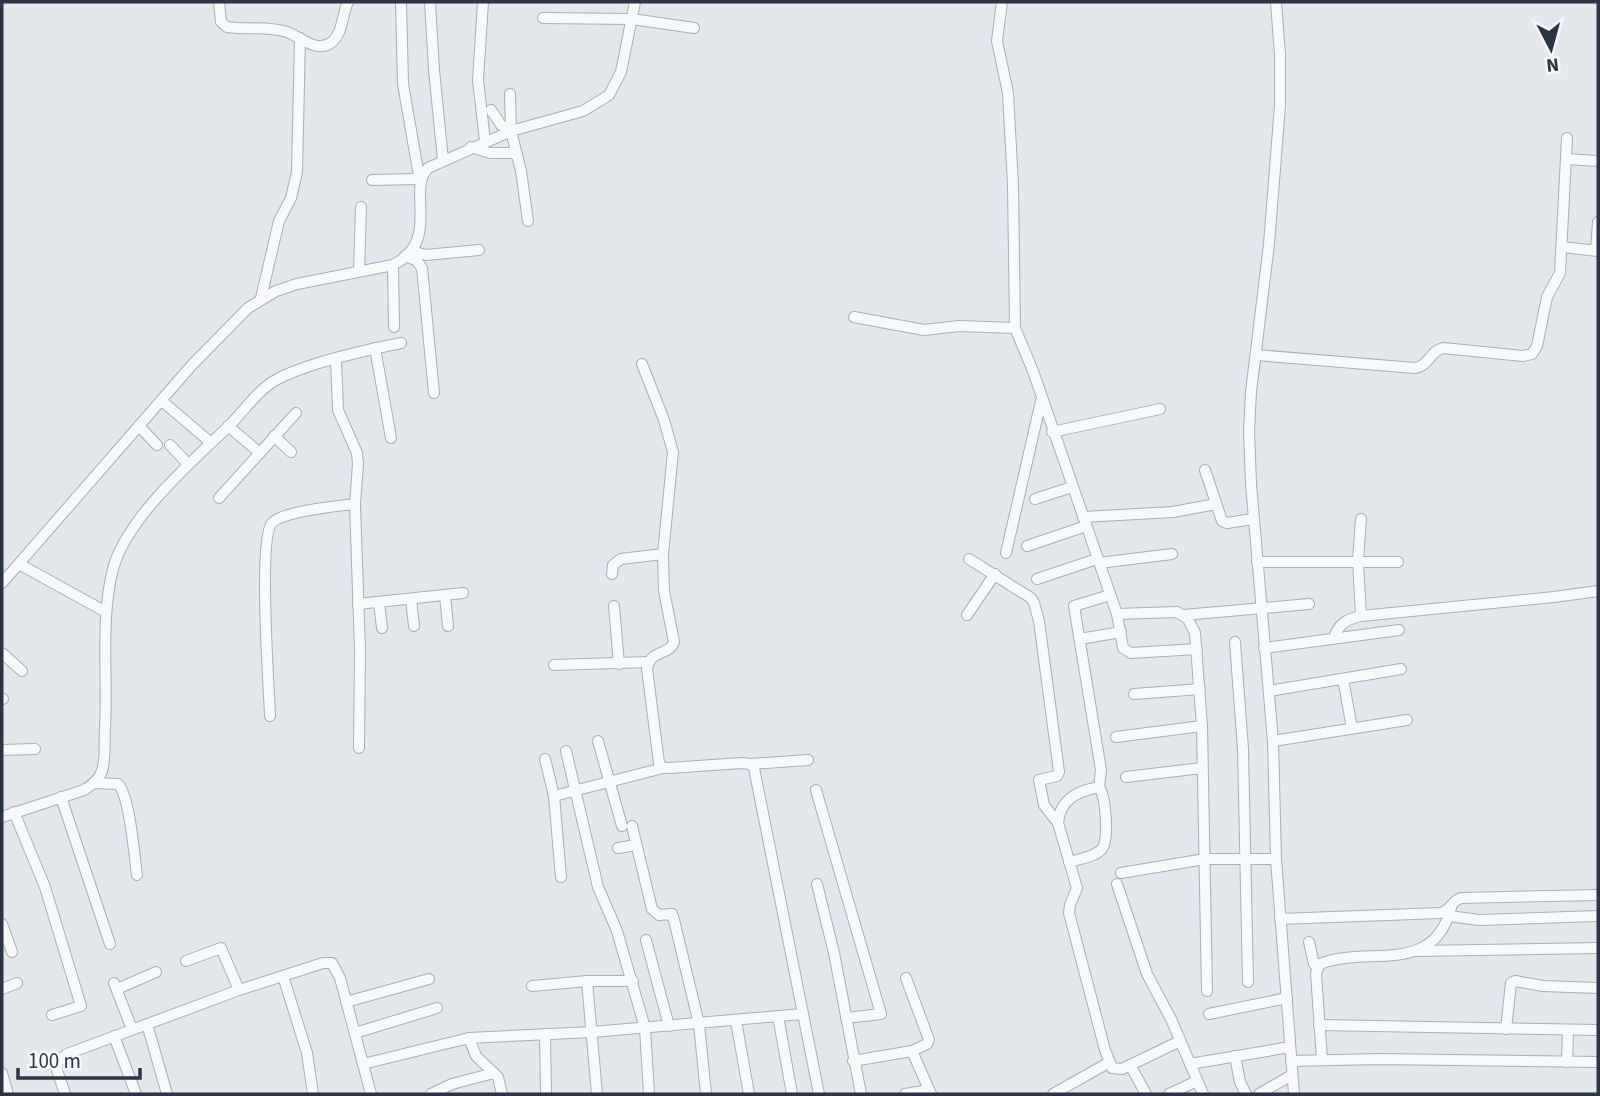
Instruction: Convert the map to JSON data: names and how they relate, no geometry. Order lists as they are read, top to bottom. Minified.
{"scale_bar":"100 m","north":"bottom"}
